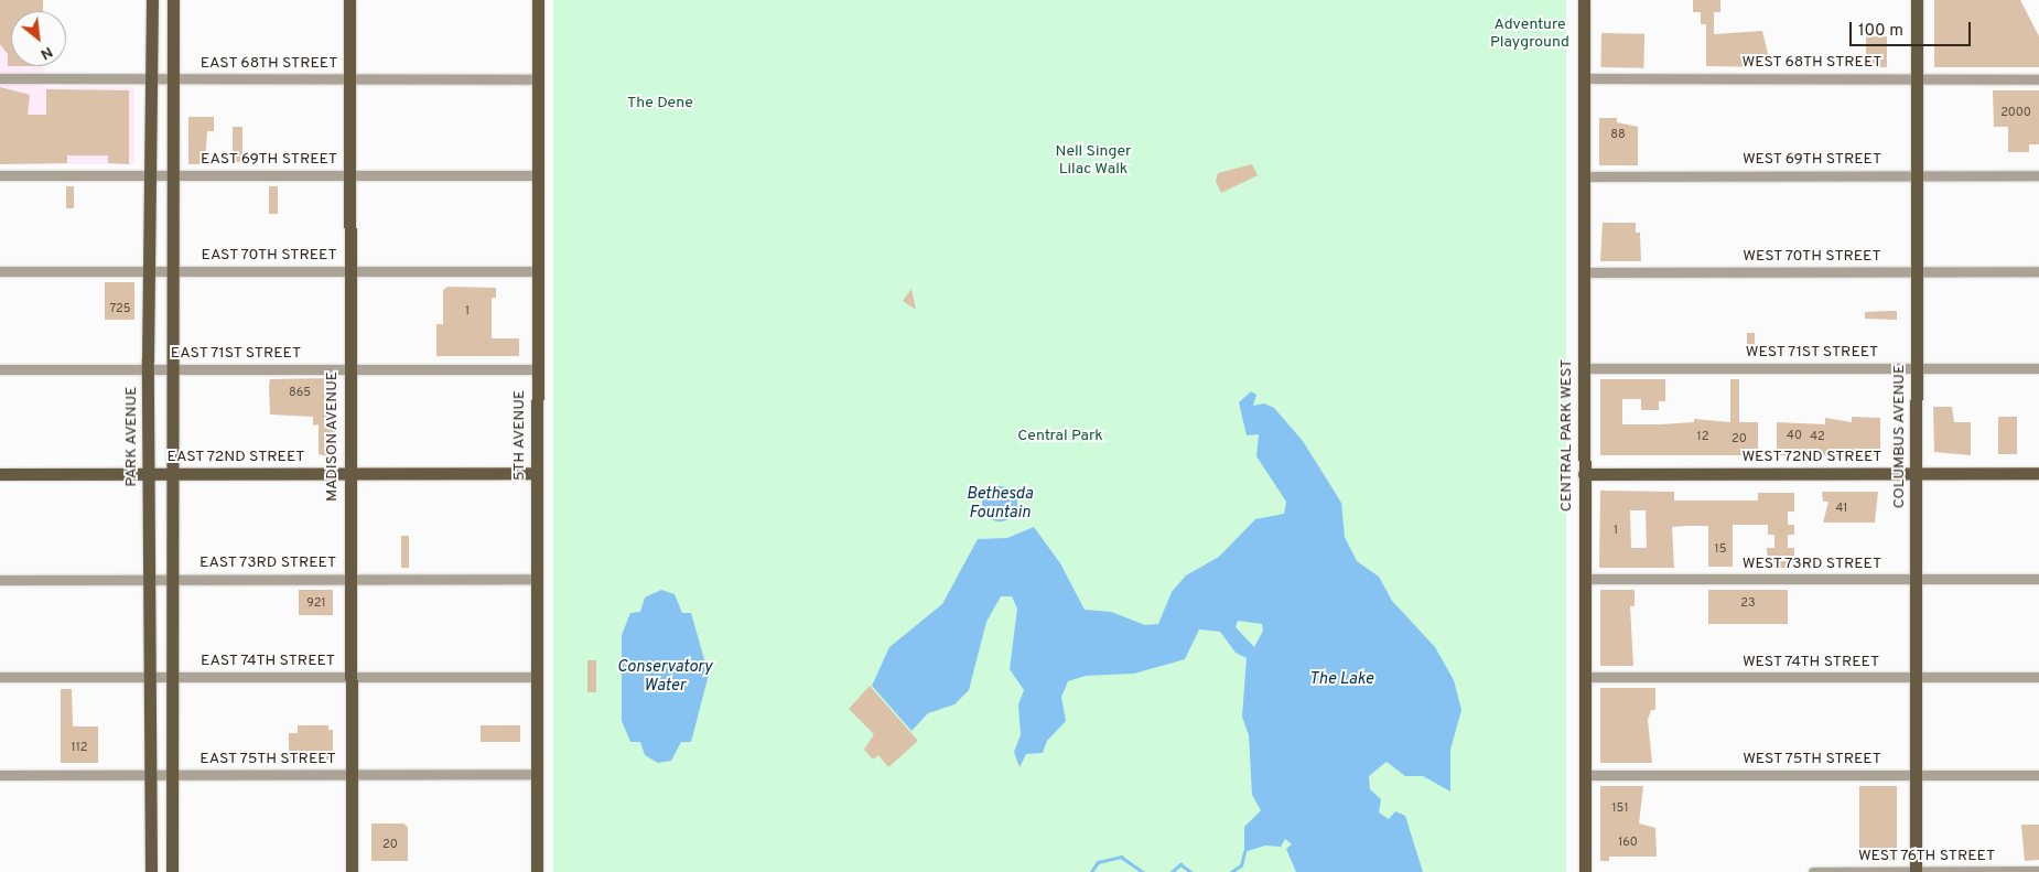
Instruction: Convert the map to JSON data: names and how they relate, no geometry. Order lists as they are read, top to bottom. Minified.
{"streets":{"main road":["5TH AVENUE","CENTRAL PARK WEST","PARK AVENUE","MADISON AVENUE","COLUMBUS AVENUE","EAST 72ND STREET","WEST 72ND STREET"],"street":["WEST 68TH STREET","EAST 68TH STREET","EAST 69TH STREET","WEST 69TH STREET","EAST 70TH STREET","WEST 70TH STREET","WEST 71ST STREET","EAST 71ST STREET","EAST 73RD STREET","WEST 73RD STREET","EAST 74TH STREET","WEST 74TH STREET","EAST 75TH STREET","WEST 75TH STREET","WEST 76TH STREET"]},"crossings":[["WEST 68TH STREET","CENTRAL PARK WEST"],["WEST 68TH STREET","COLUMBUS AVENUE"],["EAST 68TH STREET","5TH AVENUE"],["EAST 68TH STREET","PARK AVENUE"],["EAST 68TH STREET","MADISON AVENUE"],["EAST 69TH STREET","5TH AVENUE"],["EAST 69TH STREET","PARK AVENUE"],["EAST 69TH STREET","MADISON AVENUE"],["WEST 69TH STREET","CENTRAL PARK WEST"],["WEST 69TH STREET","COLUMBUS AVENUE"],["EAST 70TH STREET","5TH AVENUE"],["EAST 70TH STREET","PARK AVENUE"],["EAST 70TH STREET","MADISON AVENUE"],["WEST 70TH STREET","CENTRAL PARK WEST"],["WEST 70TH STREET","COLUMBUS AVENUE"],["WEST 71ST STREET","CENTRAL PARK WEST"],["WEST 71ST STREET","COLUMBUS AVENUE"],["EAST 71ST STREET","5TH AVENUE"],["EAST 71ST STREET","PARK AVENUE"],["EAST 71ST STREET","MADISON AVENUE"],["5TH AVENUE","EAST 72ND STREET"],["5TH AVENUE","EAST 73RD STREET"],["5TH AVENUE","EAST 74TH STREET"],["5TH AVENUE","EAST 75TH STREET"],["CENTRAL PARK WEST","WEST 72ND STREET"],["CENTRAL PARK WEST","WEST 73RD STREET"],["CENTRAL PARK WEST","WEST 74TH STREET"],["CENTRAL PARK WEST","WEST 75TH STREET"],["PARK AVENUE","EAST 72ND STREET"],["PARK AVENUE","EAST 73RD STREET"],["PARK AVENUE","EAST 74TH STREET"],["PARK AVENUE","EAST 75TH STREET"],["MADISON AVENUE","EAST 72ND STREET"],["MADISON AVENUE","EAST 73RD STREET"],["MADISON AVENUE","EAST 74TH STREET"],["MADISON AVENUE","EAST 75TH STREET"],["COLUMBUS AVENUE","WEST 72ND STREET"],["COLUMBUS AVENUE","WEST 73RD STREET"],["COLUMBUS AVENUE","WEST 74TH STREET"],["COLUMBUS AVENUE","WEST 75TH STREET"],["COLUMBUS AVENUE","WEST 76TH STREET"]],"water":["Bethesda Fountain","Conservatory Water","The Lake"],"parks":["Adventure Playground","The Dene","Nell Singer Lilac Walk","Central Park"],"house_numbers":["2000","88","725","1","865","40","12","42","20","41","1","15","921","23","112","151","160","20"],"scale_bar":"100 m","north":"bottom right"}
